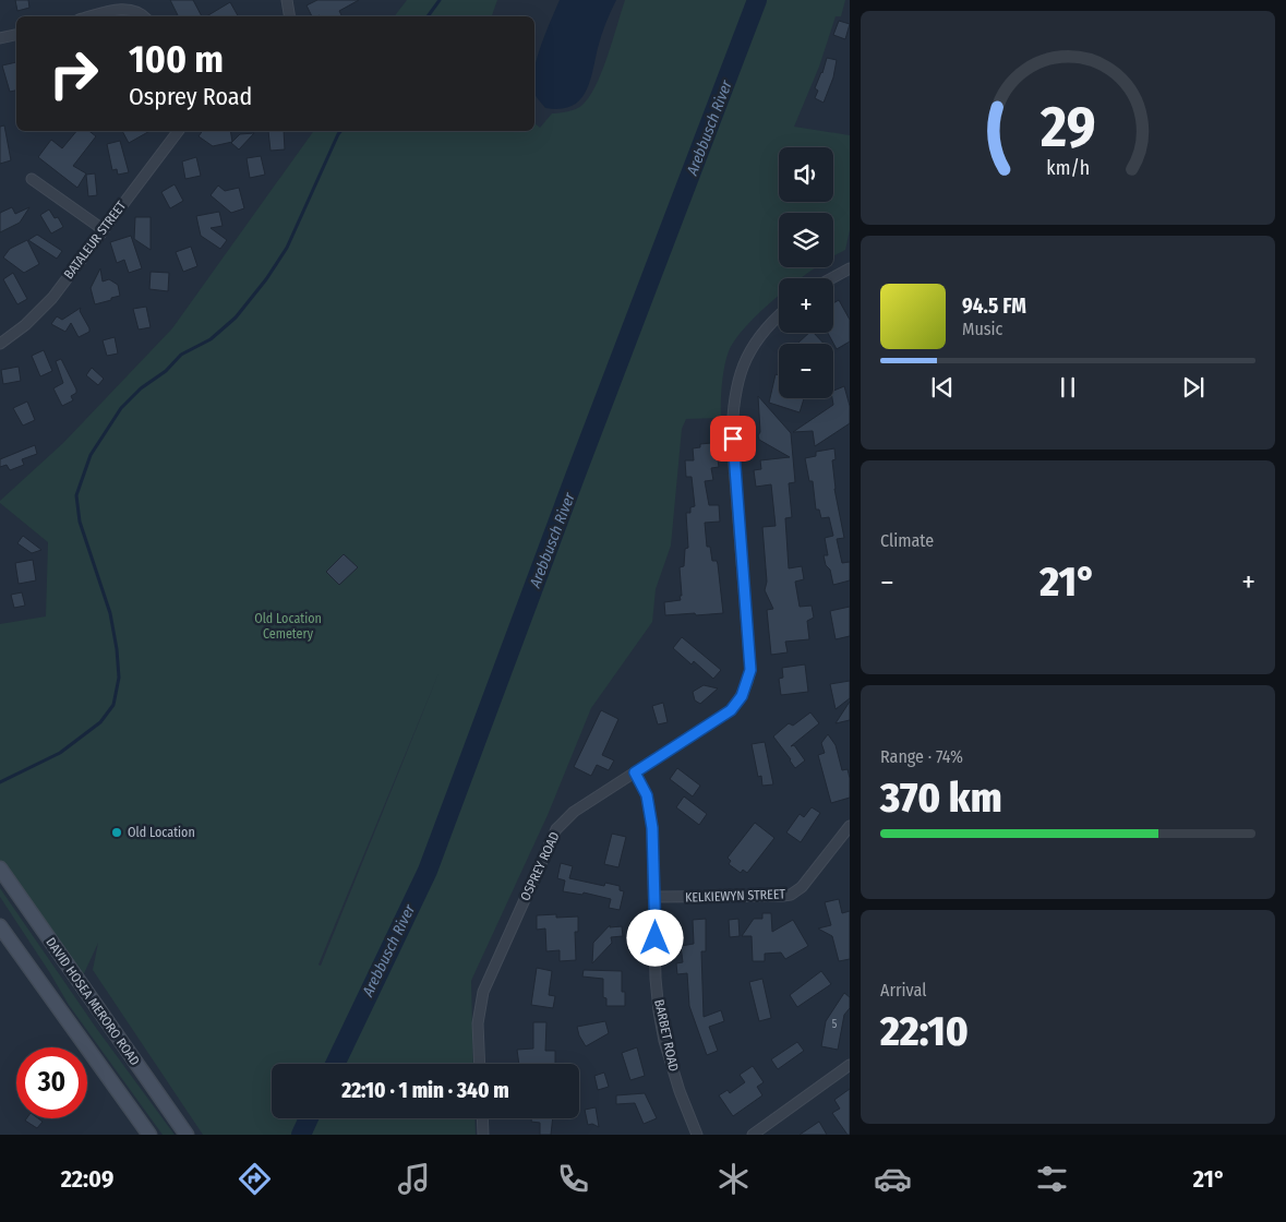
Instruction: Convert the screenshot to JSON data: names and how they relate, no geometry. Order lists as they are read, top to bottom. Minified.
{"streets":{"main road":["DAVID HOSEA MERORO ROAD"],"street":["BATALEUR STREET","OSPREY ROAD","KELKIEWYN STREET","BARBET ROAD"]},"crossings":[["OSPREY ROAD","BARBET ROAD"],["KELKIEWYN STREET","BARBET ROAD"]],"water":["Arebbusch River"],"parks":["Old Location Cemetery"],"places":["Old Location"],"house_numbers":["5"],"page":{"turn":["100 m","Osprey Road"],"map_buttons":["+","−"],"song":["94.5 FM","Music"],"tile":["Climate",["Range · 74%","370 km"],["Arrival","22:10"]],"heat":["−","21°","+"],"limit":"30","trip":"22:10 · 1 min · 340 m","tabs":["22:09","21°"],"gauge":["29","km/h"]}}
